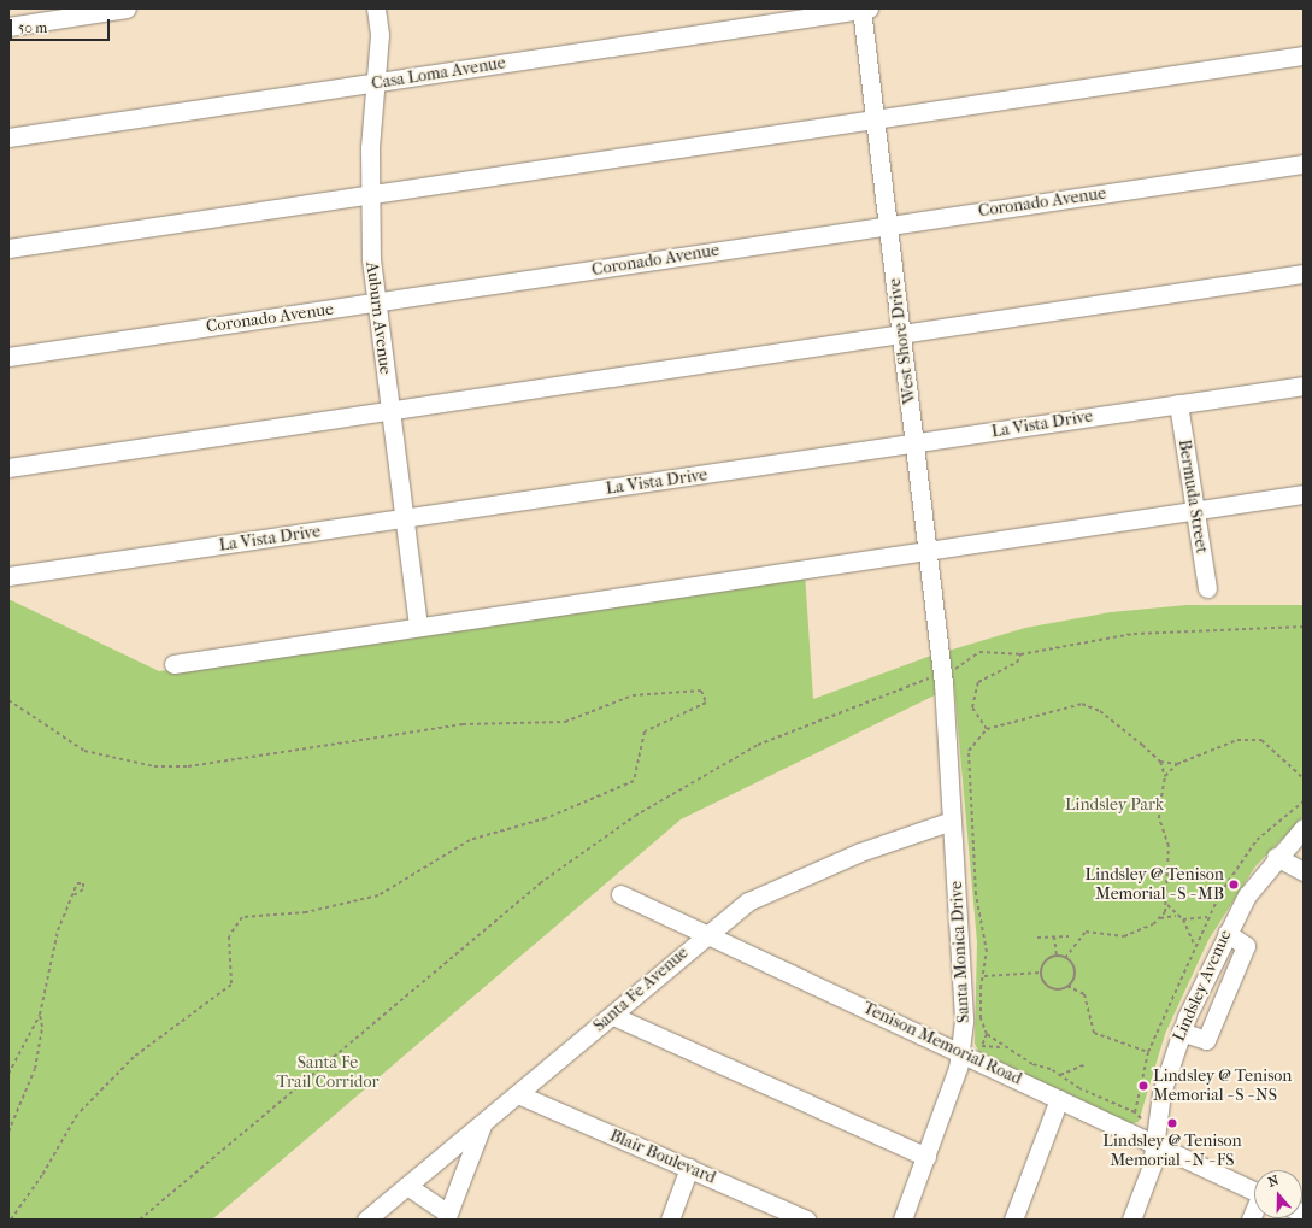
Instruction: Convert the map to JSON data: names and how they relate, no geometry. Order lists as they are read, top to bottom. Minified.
{"streets":{"street":["Casa Loma Avenue","Coronado Avenue","Auburn Avenue","West Shore Drive","La Vista Drive","Bermuda Street","Santa Monica Drive","Lindsley Avenue","Santa Fe Avenue","Tenison Memorial Road","Blair Boulevard"]},"crossings":[["Casa Loma Avenue","Auburn Avenue"],["Casa Loma Avenue","West Shore Drive"],["Coronado Avenue","Auburn Avenue"],["Coronado Avenue","West Shore Drive"],["Auburn Avenue","La Vista Drive"],["West Shore Drive","La Vista Drive"],["West Shore Drive","Santa Monica Drive"],["La Vista Drive","Bermuda Street"],["Santa Monica Drive","Santa Fe Avenue"],["Santa Monica Drive","Tenison Memorial Road"],["Lindsley Avenue","Tenison Memorial Road"],["Santa Fe Avenue","Tenison Memorial Road"],["Santa Fe Avenue","Blair Boulevard"]],"parks":["Lindsley Park","Santa Fe Trail Corridor"],"places":["Lindsley @ Tenison Memorial - S - MB","Lindsley @ Tenison Memorial - S - NS","Lindsley @ Tenison Memorial - N - FS"],"scale_bar":"50 m","north":"top"}
